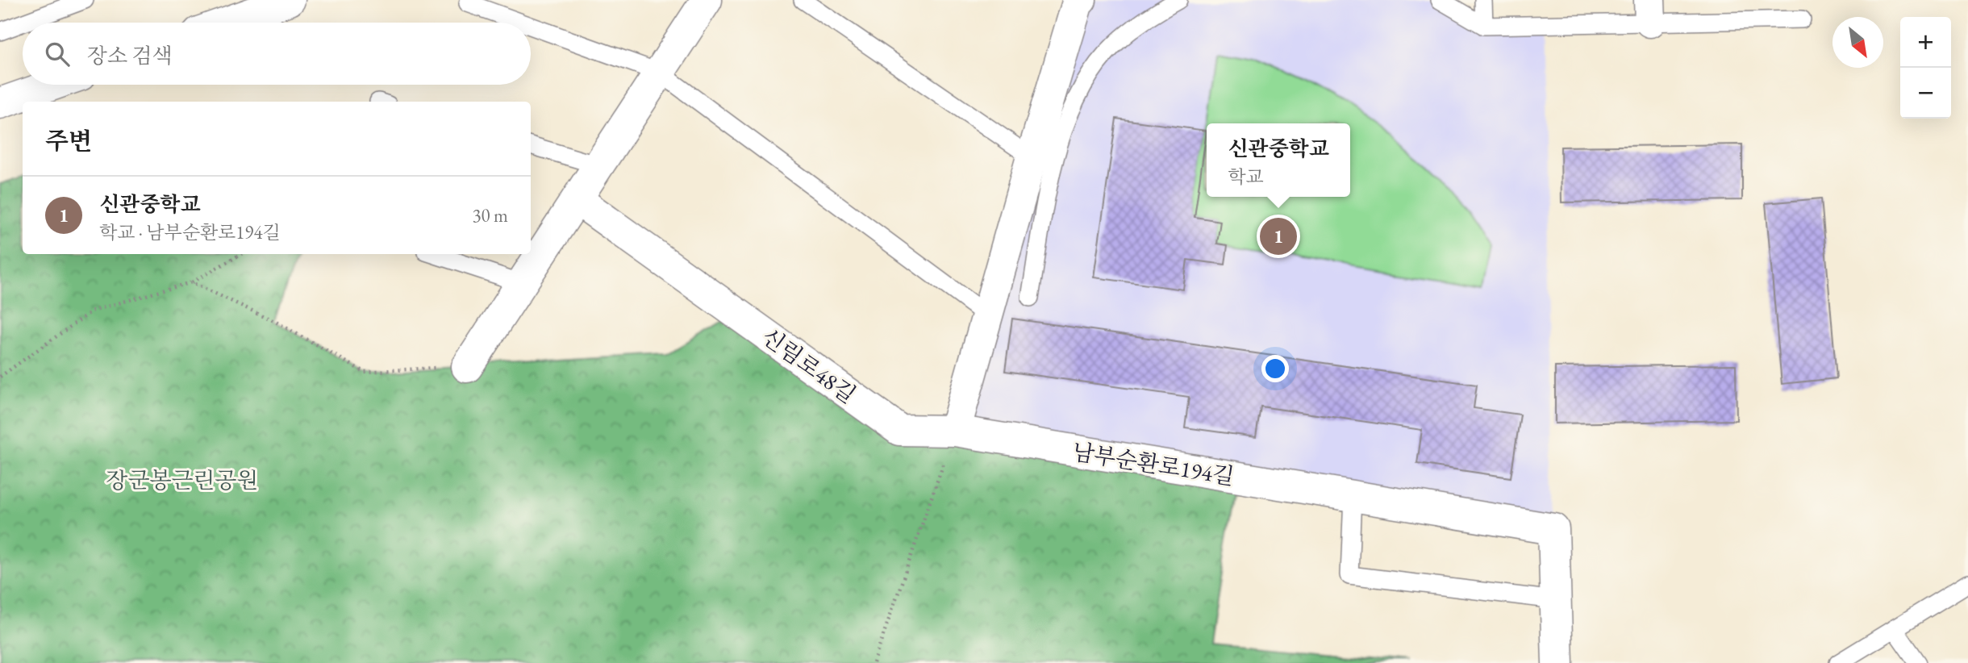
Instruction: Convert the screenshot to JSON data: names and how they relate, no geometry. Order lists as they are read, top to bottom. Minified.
{"streets":{"street":["신림로48길","남부순환로194길"]},"crossings":[["신림로48길","남부순환로194길"]],"parks":["장군봉근린공원"],"north":"bottom right","page":{"map_buttons":["+","−"],"search":"장소 검색","heading":"주변","popup":["신관중학교","학교"],"list":[{"mark":"1","name":"신관중학교","note":"학교 · 남부순환로194길","value":"30 m"}],"pins":"1"}}
